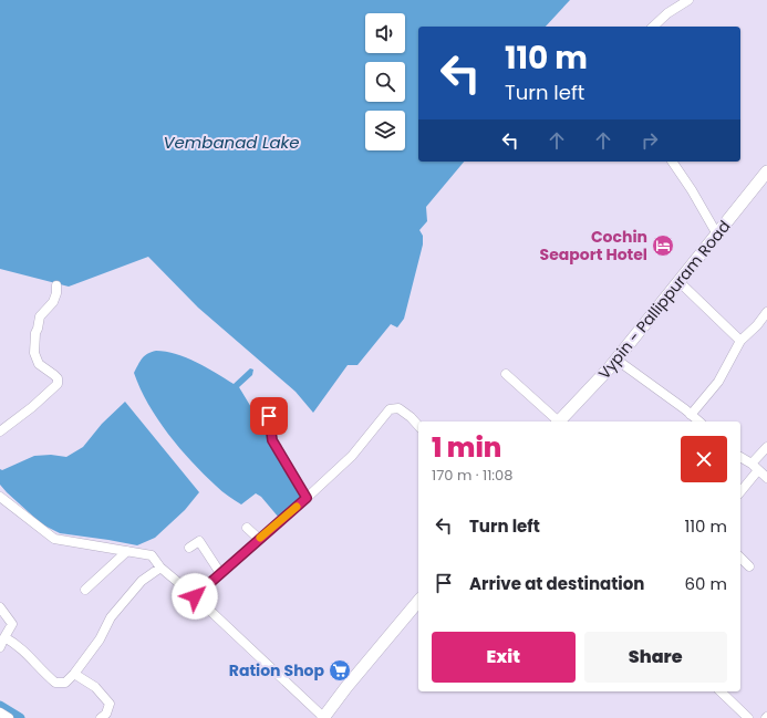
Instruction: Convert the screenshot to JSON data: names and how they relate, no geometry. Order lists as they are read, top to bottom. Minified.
{"streets":{"main road":["Vypin - Pallippuram Road"]},"water":["Vembanad Lake"],"places":{"hotel":["Cochin Seaport Hotel"],"supermarket":["Ration Shop"]},"page":{"turn":["110 m","Turn left"],"heading":["1 min","170 m · 11:08"],"list":[{"name":"Turn left","value":"110 m"},{"name":"Arrive at destination","value":"60 m"}],"buttons":["Exit","Share"]}}
